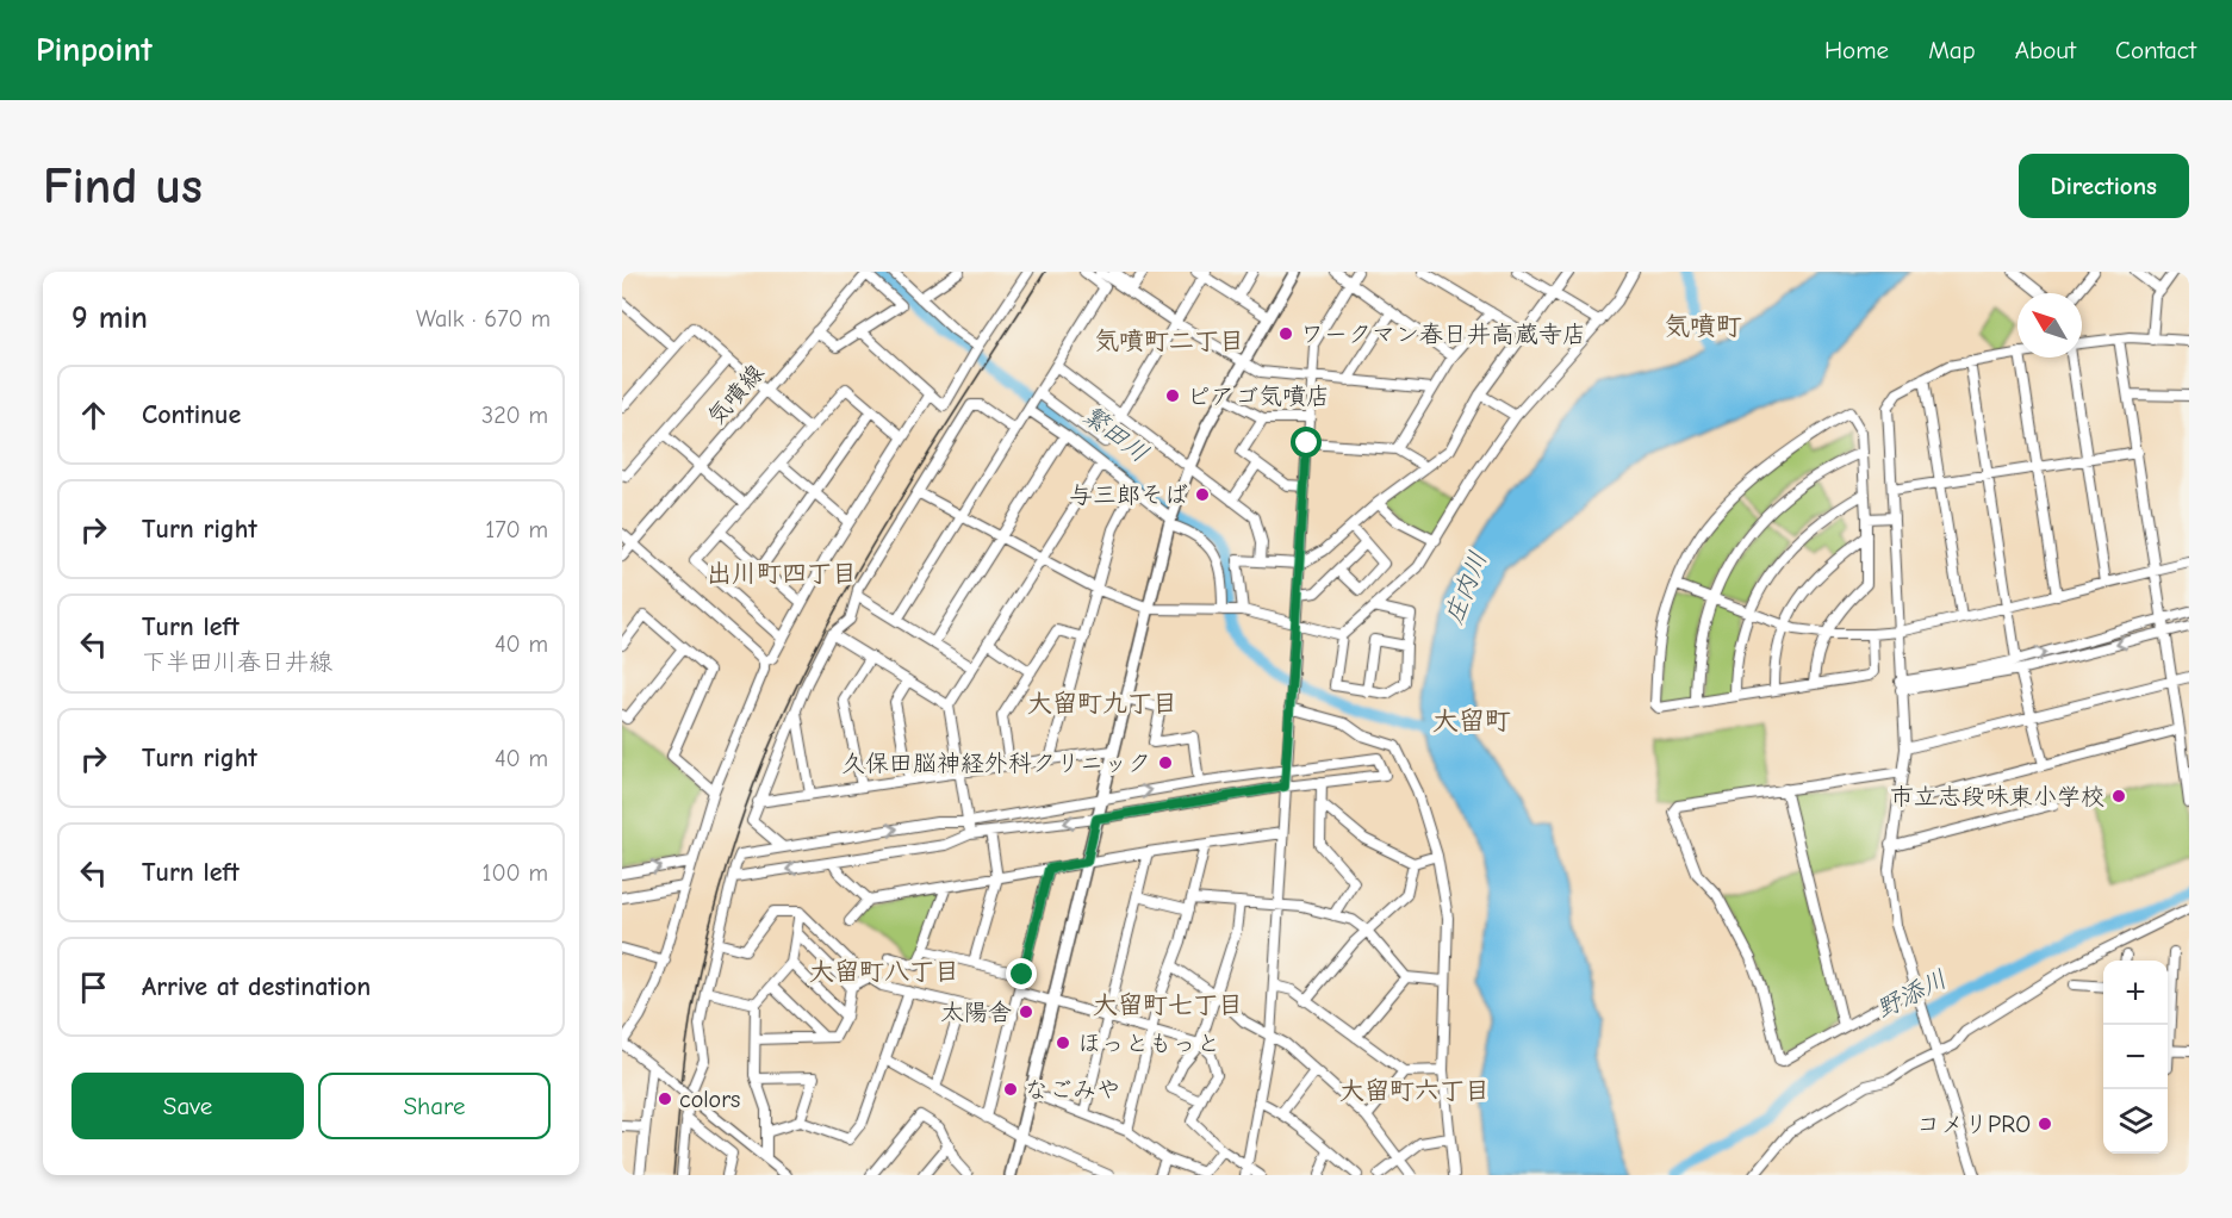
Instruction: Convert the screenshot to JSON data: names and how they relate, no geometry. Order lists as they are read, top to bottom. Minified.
{"streets":{"street":["気噴線"]},"districts":["気噴町","気噴町二丁目","出川町四丁目","大留町九丁目","大留町","大留町八丁目","大留町七丁目","大留町六丁目"],"water":["繁田川","庄内川","野添川"],"places":["ワークマン春日井高蔵寺店","ピアゴ気噴店","与三郎そば","久保田脳神経外科クリニック","市立志段味東小学校","太陽舎","ほっともっと","なごみや","colors","コメリPRO"],"north":"top left","page":{"header":"Pinpoint","nav":["Home","Map","About","Contact"],"buttons":["Directions",["Save","Share"]],"title":"Find us","heading":["9 min","Walk · 670 m"],"list":[["Continue","320 m"],["Turn right","170 m"],["Turn left","下半田川春日井線","40 m"],["Turn right","40 m"],["Turn left","100 m"],"Arrive at destination"],"map_buttons":["+","−"]}}
